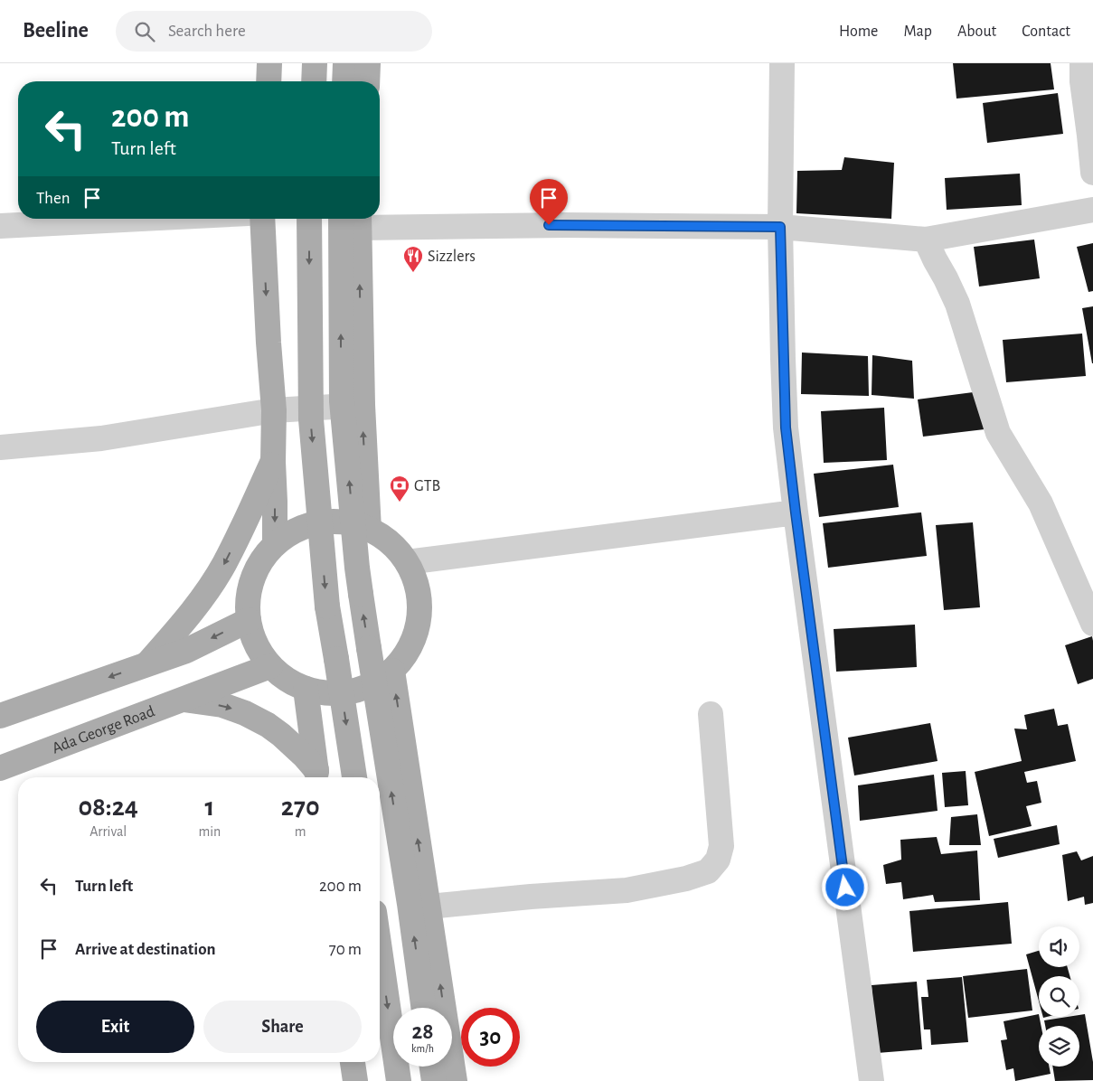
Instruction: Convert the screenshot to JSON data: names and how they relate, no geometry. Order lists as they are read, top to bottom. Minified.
{"streets":{"main road":["Ada George Road"]},"places":{"restaurant":["Sizzlers"],"bank":["GTB"]},"page":{"header":"Beeline","search":"Search here","nav":["Home","Map","About","Contact"],"turn":["200 m","Turn left"],"then":"Then","eta":["08:24","Arrival","1","min","270","m"],"list":[{"name":"Turn left","value":"200 m"},{"name":"Arrive at destination","value":"70 m"}],"buttons":["Exit","Share"],"speed":"28 km/h","limit":"30"}}
